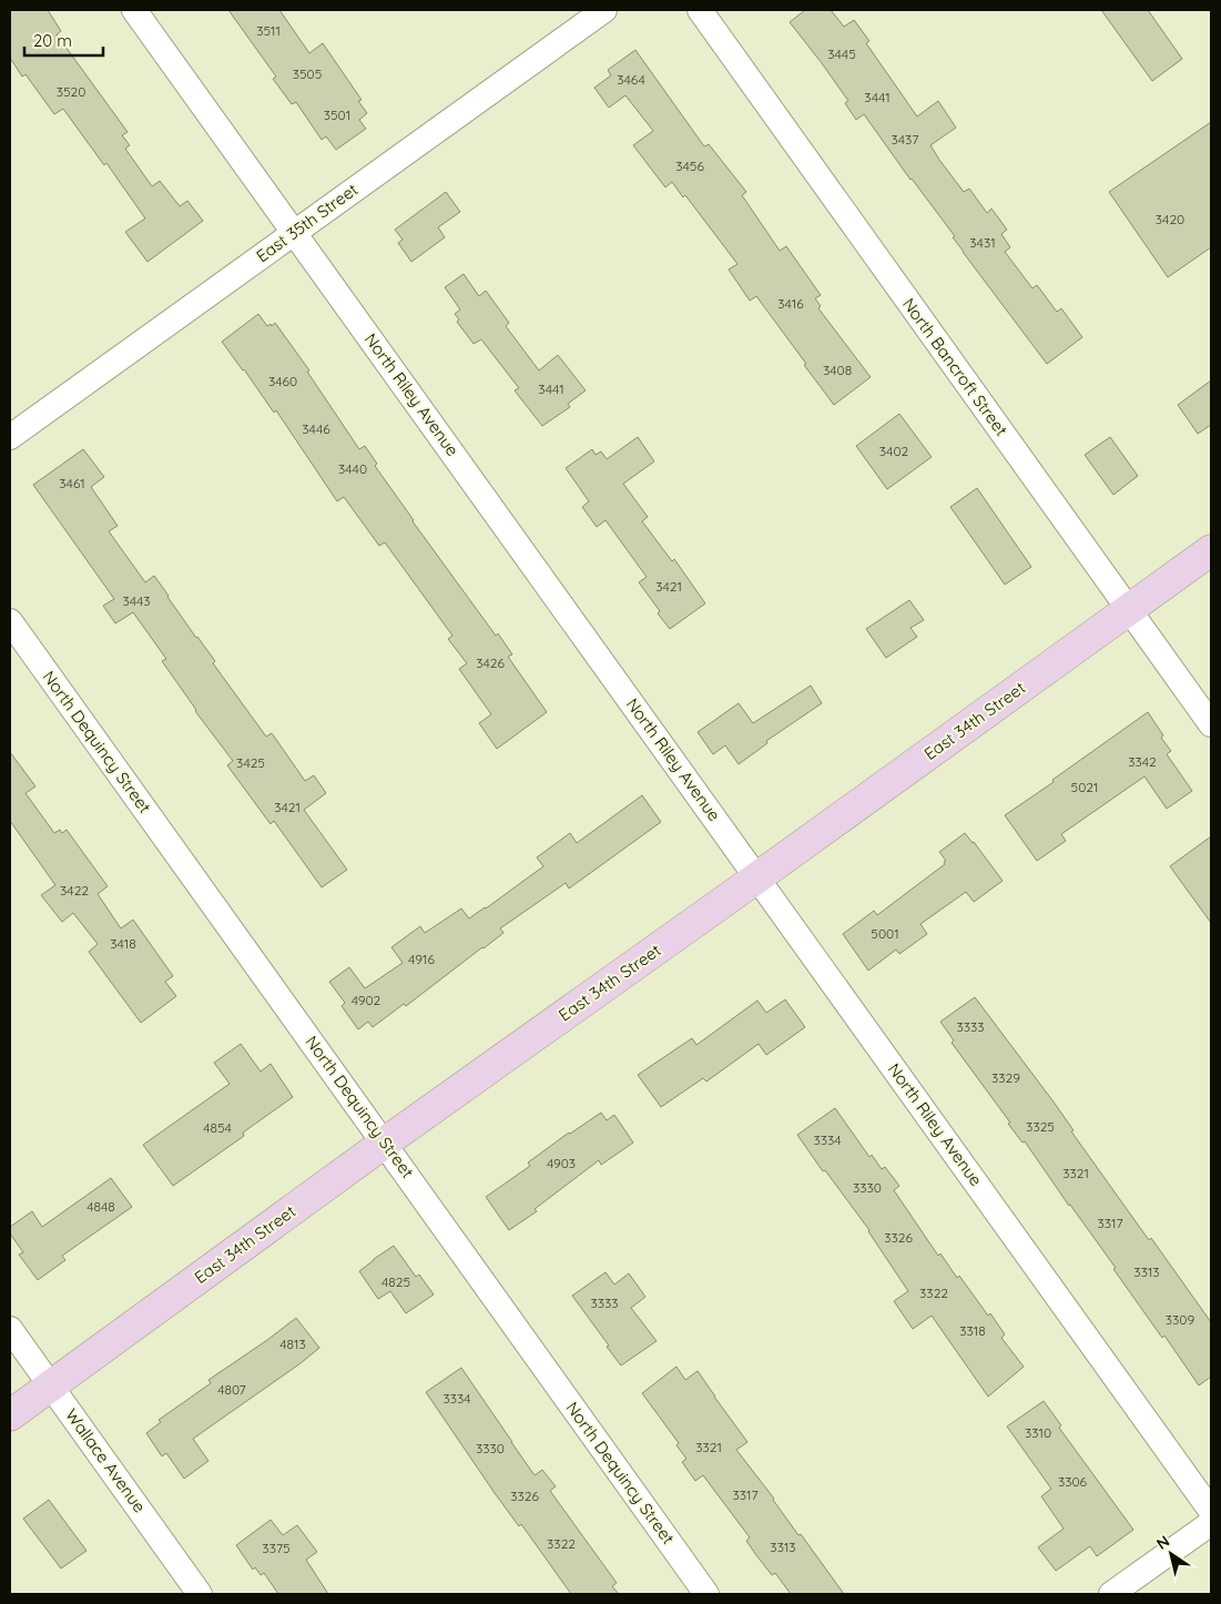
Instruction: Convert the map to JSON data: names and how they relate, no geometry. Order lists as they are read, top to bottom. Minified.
{"streets":{"main road":["East 34th Street"],"street":["East 35th Street","North Bancroft Street","North Riley Avenue","North Dequincy Street","Wallace Avenue"]},"crossings":[["East 35th Street","North Riley Avenue"],["North Bancroft Street","East 34th Street"],["North Riley Avenue","East 34th Street"],["East 34th Street","North Dequincy Street"],["East 34th Street","Wallace Avenue"]],"house_numbers":["3511","3445","3505","3464","3520","3441","3501","3437","3456","3420","3431","3416","3408","3460","3441","3446","3402","3440","3461","3421","3443","3426","3342","3425","5021","3421","3422","5001","3418","4916","4902","3333","3329","3325","4854","3334","4903","3321","3330","4848","3317","3326","3313","4825","3322","3333","3309","3318","4813","4807","3334","3310","3321","3330","3306","3317","3326","3322","3313","3375"],"scale_bar":"20 m","north":"top left"}
